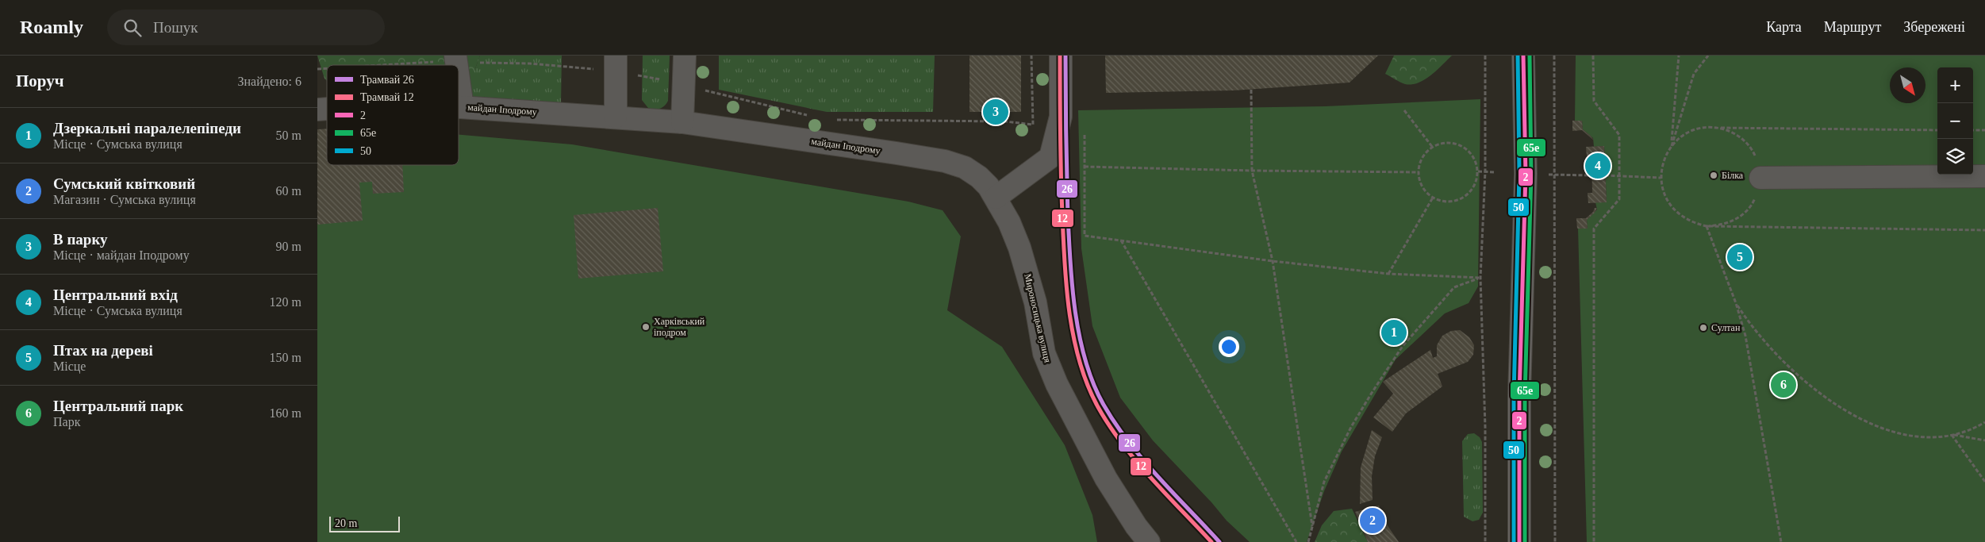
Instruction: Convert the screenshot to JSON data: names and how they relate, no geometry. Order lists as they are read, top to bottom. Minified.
{"streets":{"street":["майдан Іподрому","Мироносицька вулиця"]},"crossings":[["майдан Іподрому","Мироносицька вулиця"]],"places":["Білка","Харківський іподром","Султан"],"lines":["tram line 26","tram line 12","transit line 2","transit line 65е","transit line 50"],"legend":["Трамвай 26","Трамвай 12","2","65е","50"],"scale_bar":"20 m","north":"bottom right","page":{"header":"Roamly","search":"Пошук","nav":["Карта","Маршрут","Збережені"],"heading":["Поруч","Знайдено: 6"],"map_buttons":["+","−"],"pins":["3","4","5","1","6","2"],"list":[{"mark":"1","name":"Дзеркальні паралелепіпеди","note":"Місце · Сумська вулиця","value":"50 m"},{"mark":"2","name":"Сумський квітковий","note":"Магазин · Сумська вулиця","value":"60 m"},{"mark":"3","name":"В парку","note":"Місце · майдан Іподрому","value":"90 m"},{"mark":"4","name":"Центральний вхід","note":"Місце · Сумська вулиця","value":"120 m"},{"mark":"5","name":"Птах на дереві","note":"Місце","value":"150 m"},{"mark":"6","name":"Центральний парк","note":"Парк","value":"160 m"}],"scale":"20 m"}}
